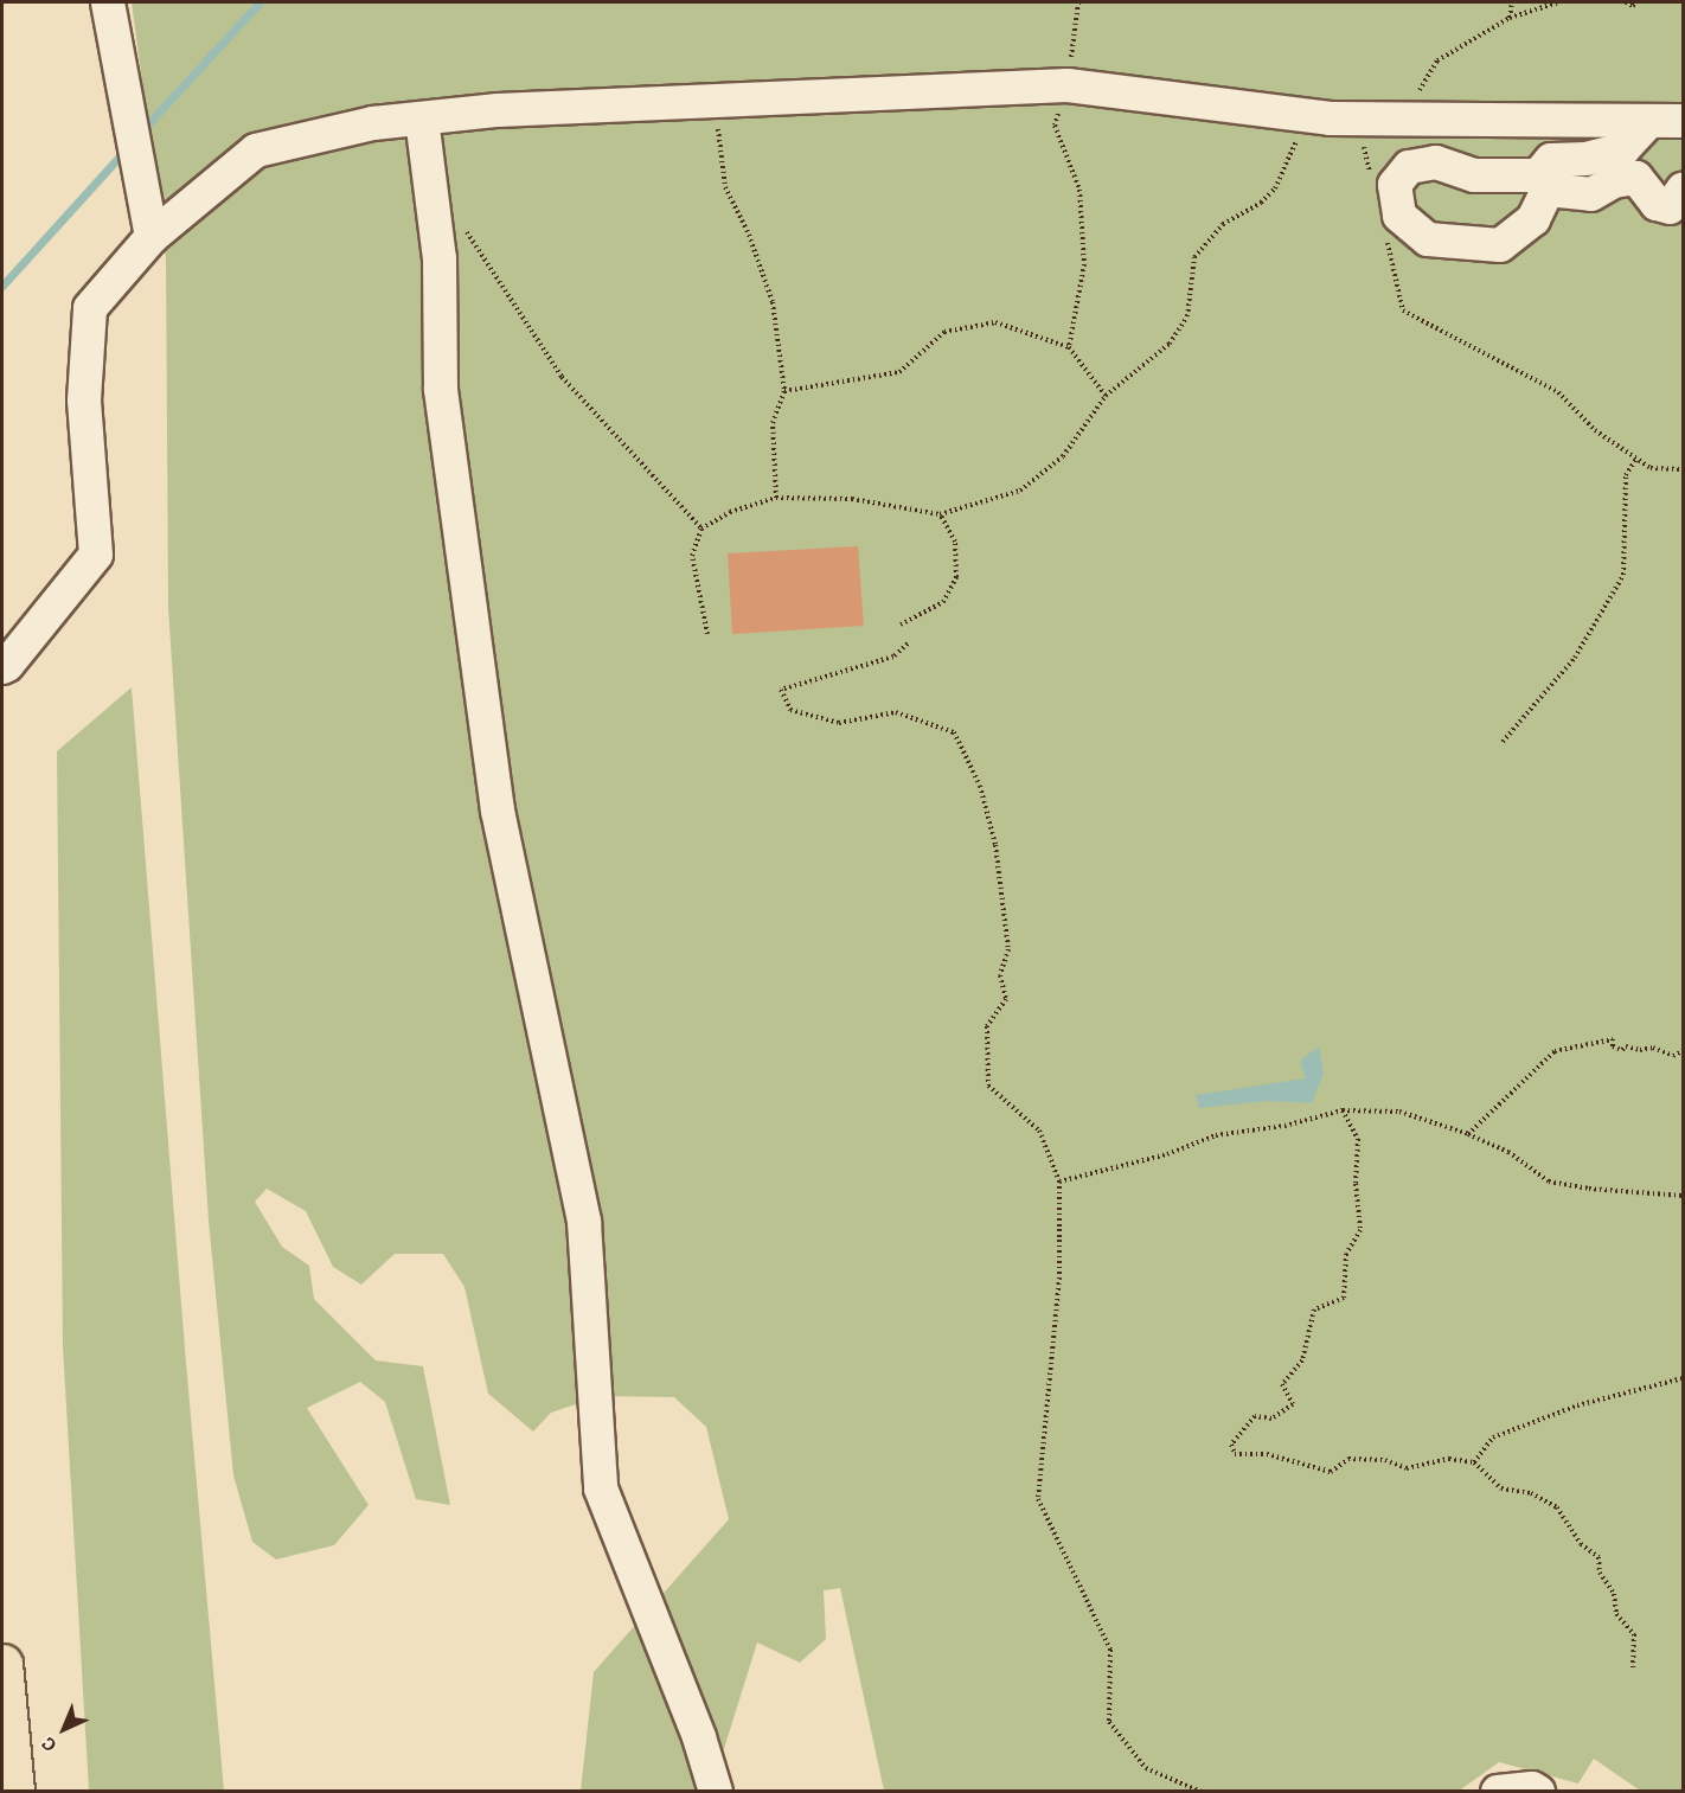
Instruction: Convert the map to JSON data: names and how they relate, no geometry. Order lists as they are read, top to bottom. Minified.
{"north":"bottom left"}
